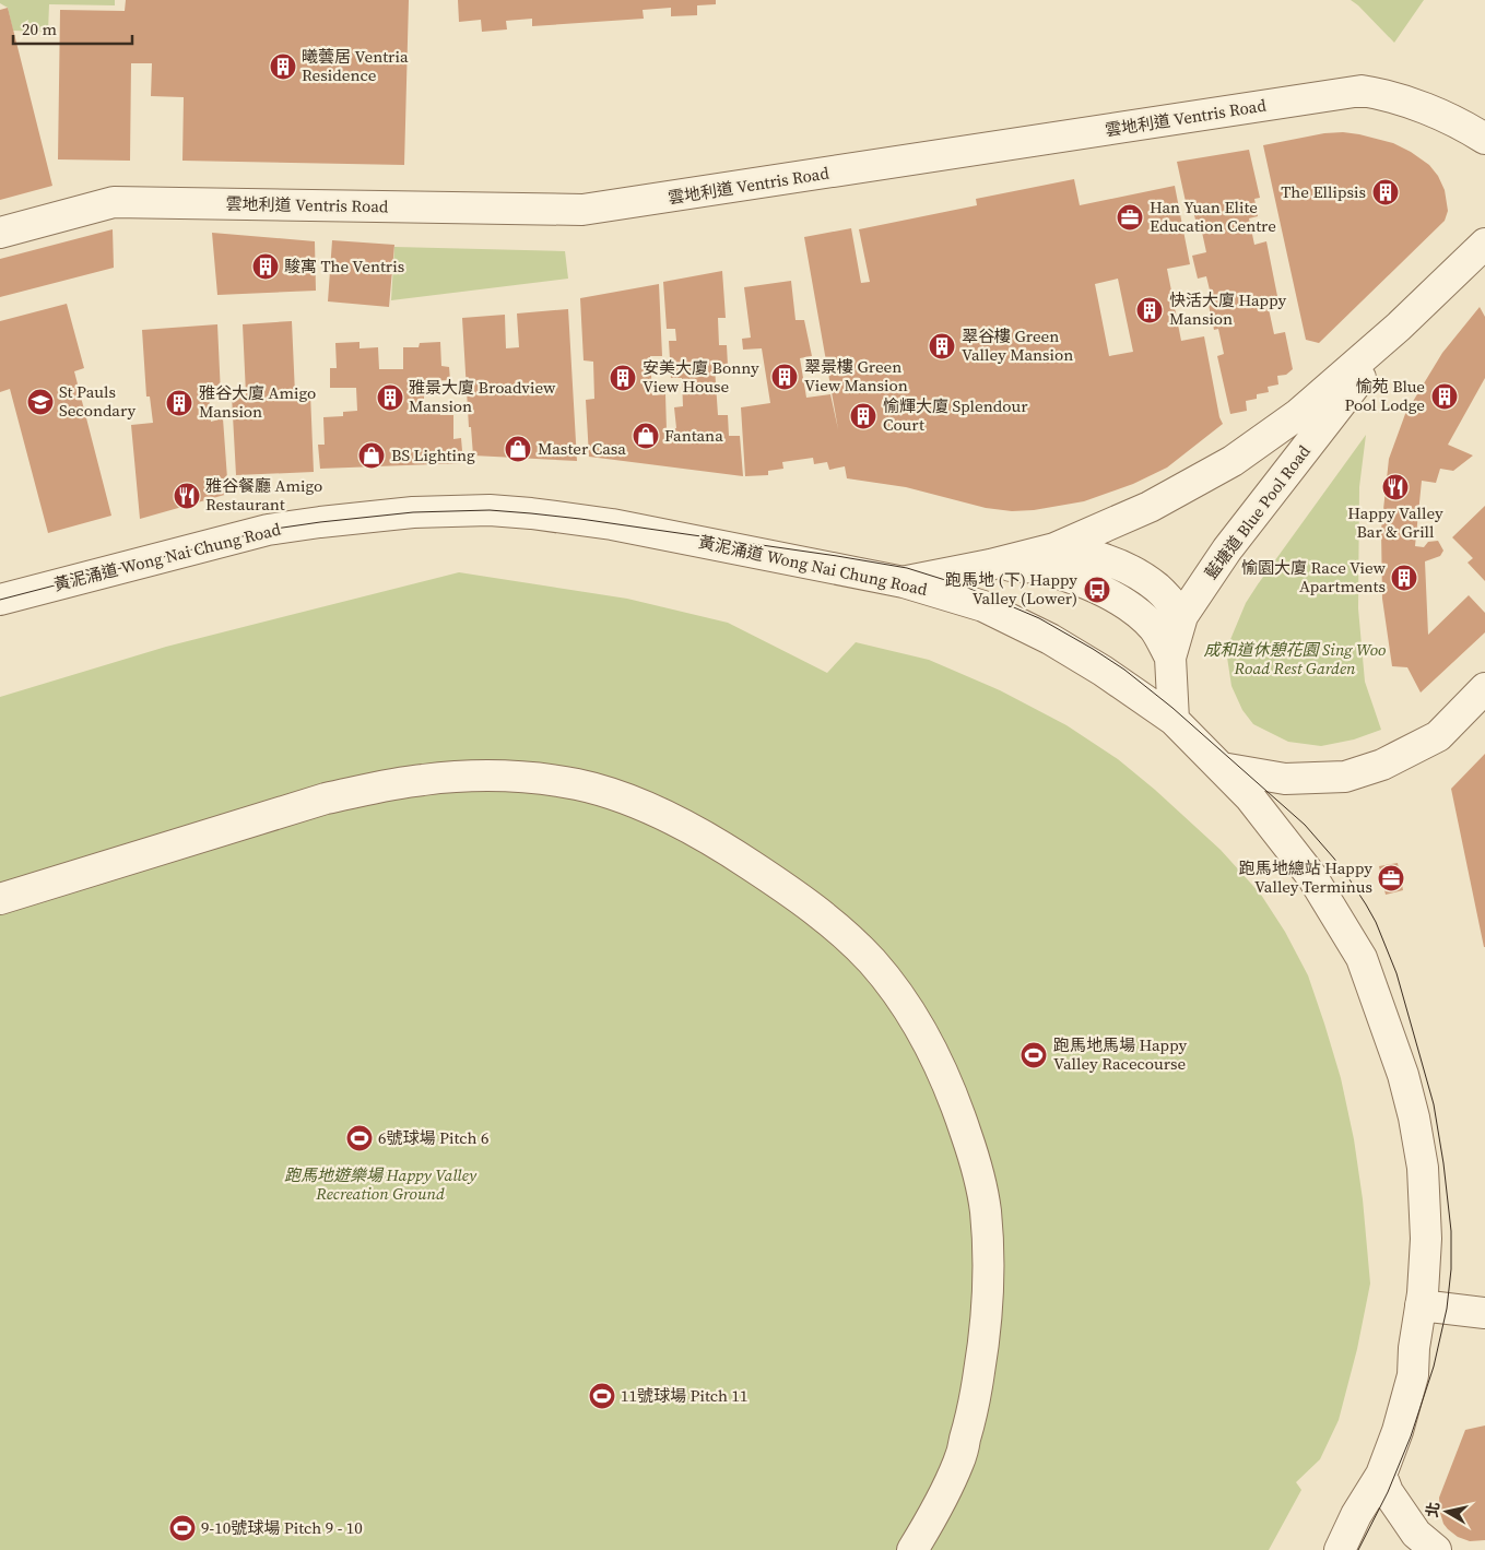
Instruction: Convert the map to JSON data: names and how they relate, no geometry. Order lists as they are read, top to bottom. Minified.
{"streets":{"street":["雲地利道 Ventris Road","藍塘道 Blue Pool Road","黃泥涌道 Wong Nai Chung Road"]},"crossings":[["藍塘道 Blue Pool Road","黃泥涌道 Wong Nai Chung Road"]],"parks":["成和道休憩花園 Sing Woo Road Rest Garden","跑馬地遊樂場 Happy Valley Recreation Ground"],"places":{"building":["曦蕓居 Ventria Residence","The Ellipsis","駿寓 The Ventris","快活大廈 Happy Mansion","翠谷樓 Green Valley Mansion","翠景樓 Green View Mansion","安美大廈 Bonny View House","愉苑 Blue Pool Lodge","雅景大廈 Broadview Mansion","雅谷大廈 Amigo Mansion","愉輝大廈 Splendour Court","愉園大廈 Race View Apartments"],"office":["Han Yuan Elite Education Centre","跑馬地總站 Happy Valley Terminus"],"school or university":["St Pauls Secondary"],"shop":["Fantana","Master Casa","BS Lighting"],"restaurant":["Happy Valley Bar & Grill","雅谷餐廳 Amigo Restaurant"],"bus stop":["跑馬地 (下) Happy Valley (Lower)"],"sports":["跑馬地馬場 Happy Valley Racecourse","6號球場 Pitch 6","11號球場 Pitch 11","9-10號球場 Pitch 9 - 10"]},"scale_bar":"20 m","north":"left"}
